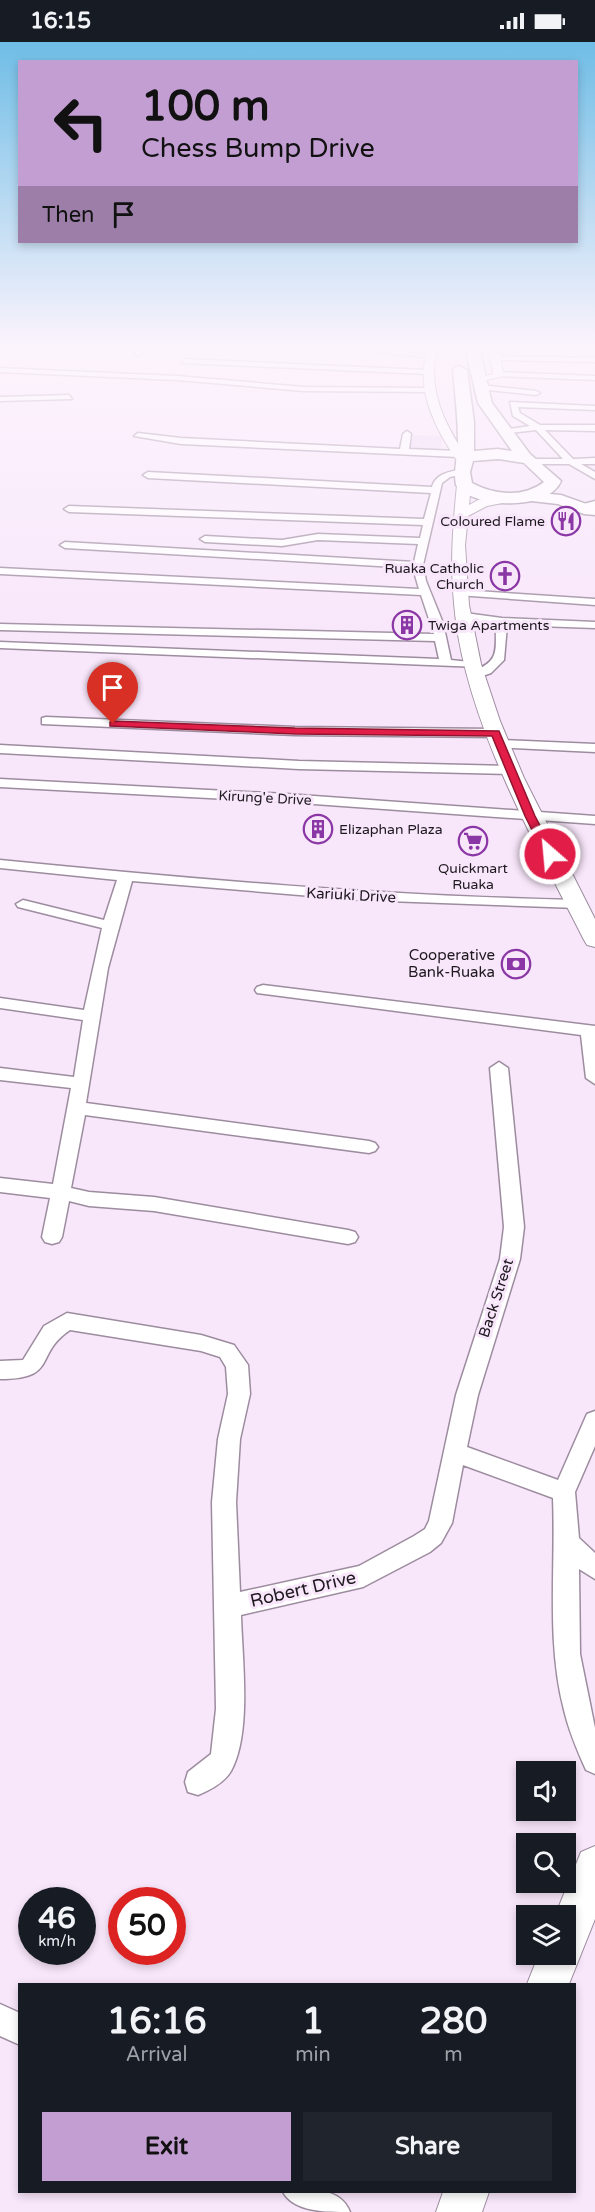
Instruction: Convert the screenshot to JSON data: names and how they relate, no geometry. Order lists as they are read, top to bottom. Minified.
{"streets":{"street":["Kirung'e Drive","Kariuki Drive","Back Street","Robert Drive"]},"crossings":[["Back Street","Robert Drive"]],"places":{"restaurant":["Coloured Flame"],"church":["Ruaka Catholic Church"],"building":["Twiga Apartments","Elizaphan Plaza"],"supermarket":["Quickmart Ruaka"],"bank":["Cooperative Bank-Ruaka"]},"page":{"status":"16:15","turn":["100 m","Chess Bump Drive"],"then":"Then","speed":"46 km/h","limit":"50","eta":["16:16","Arrival","1","min","280","m"],"buttons":["Exit","Share"]}}
